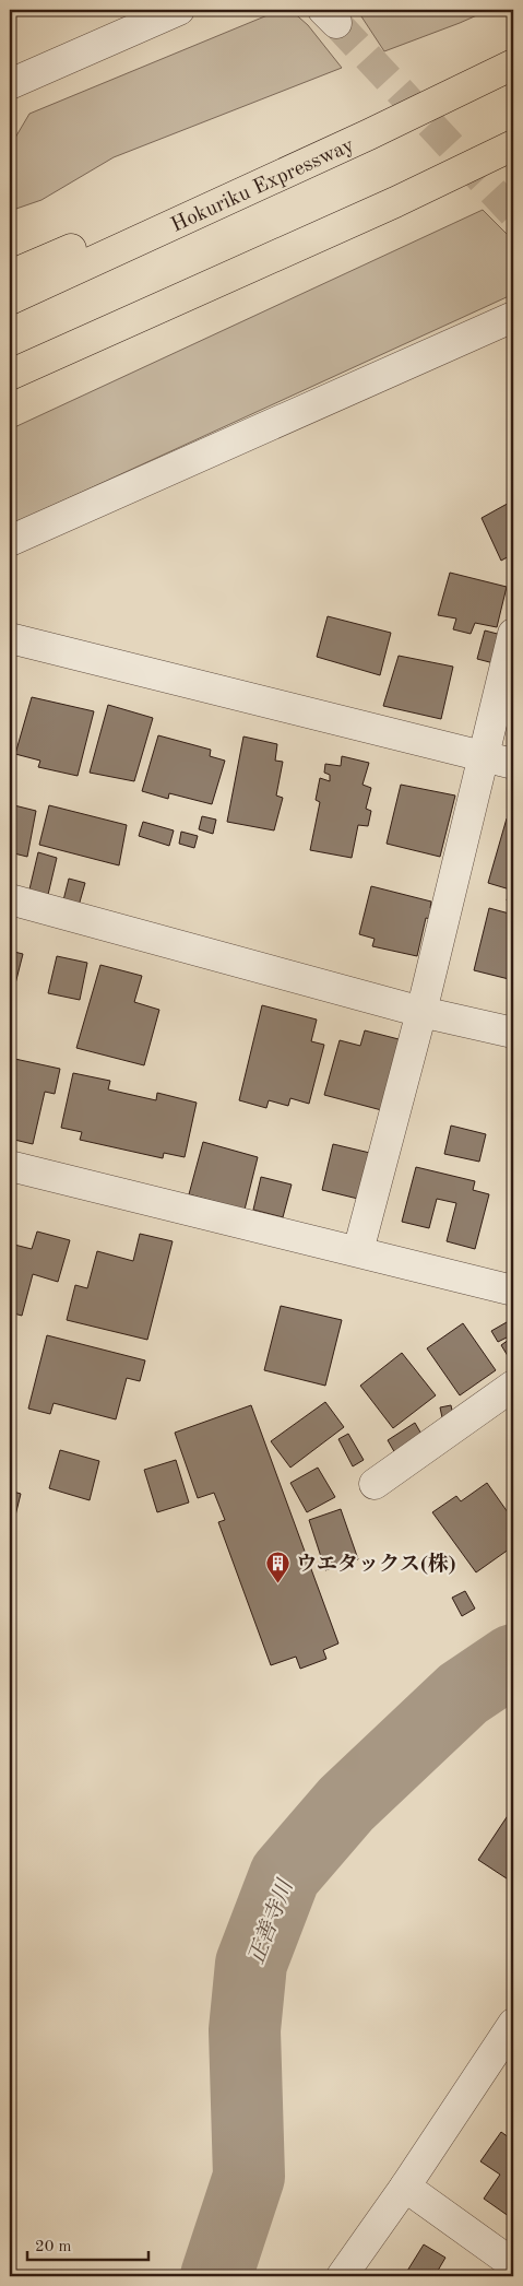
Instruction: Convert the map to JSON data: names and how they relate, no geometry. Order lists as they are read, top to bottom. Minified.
{"streets":{"highway":["Hokuriku Expressway"]},"water":["正善寺川"],"places":{"building":["ウエタックス(株)"]},"scale_bar":"20 m"}
